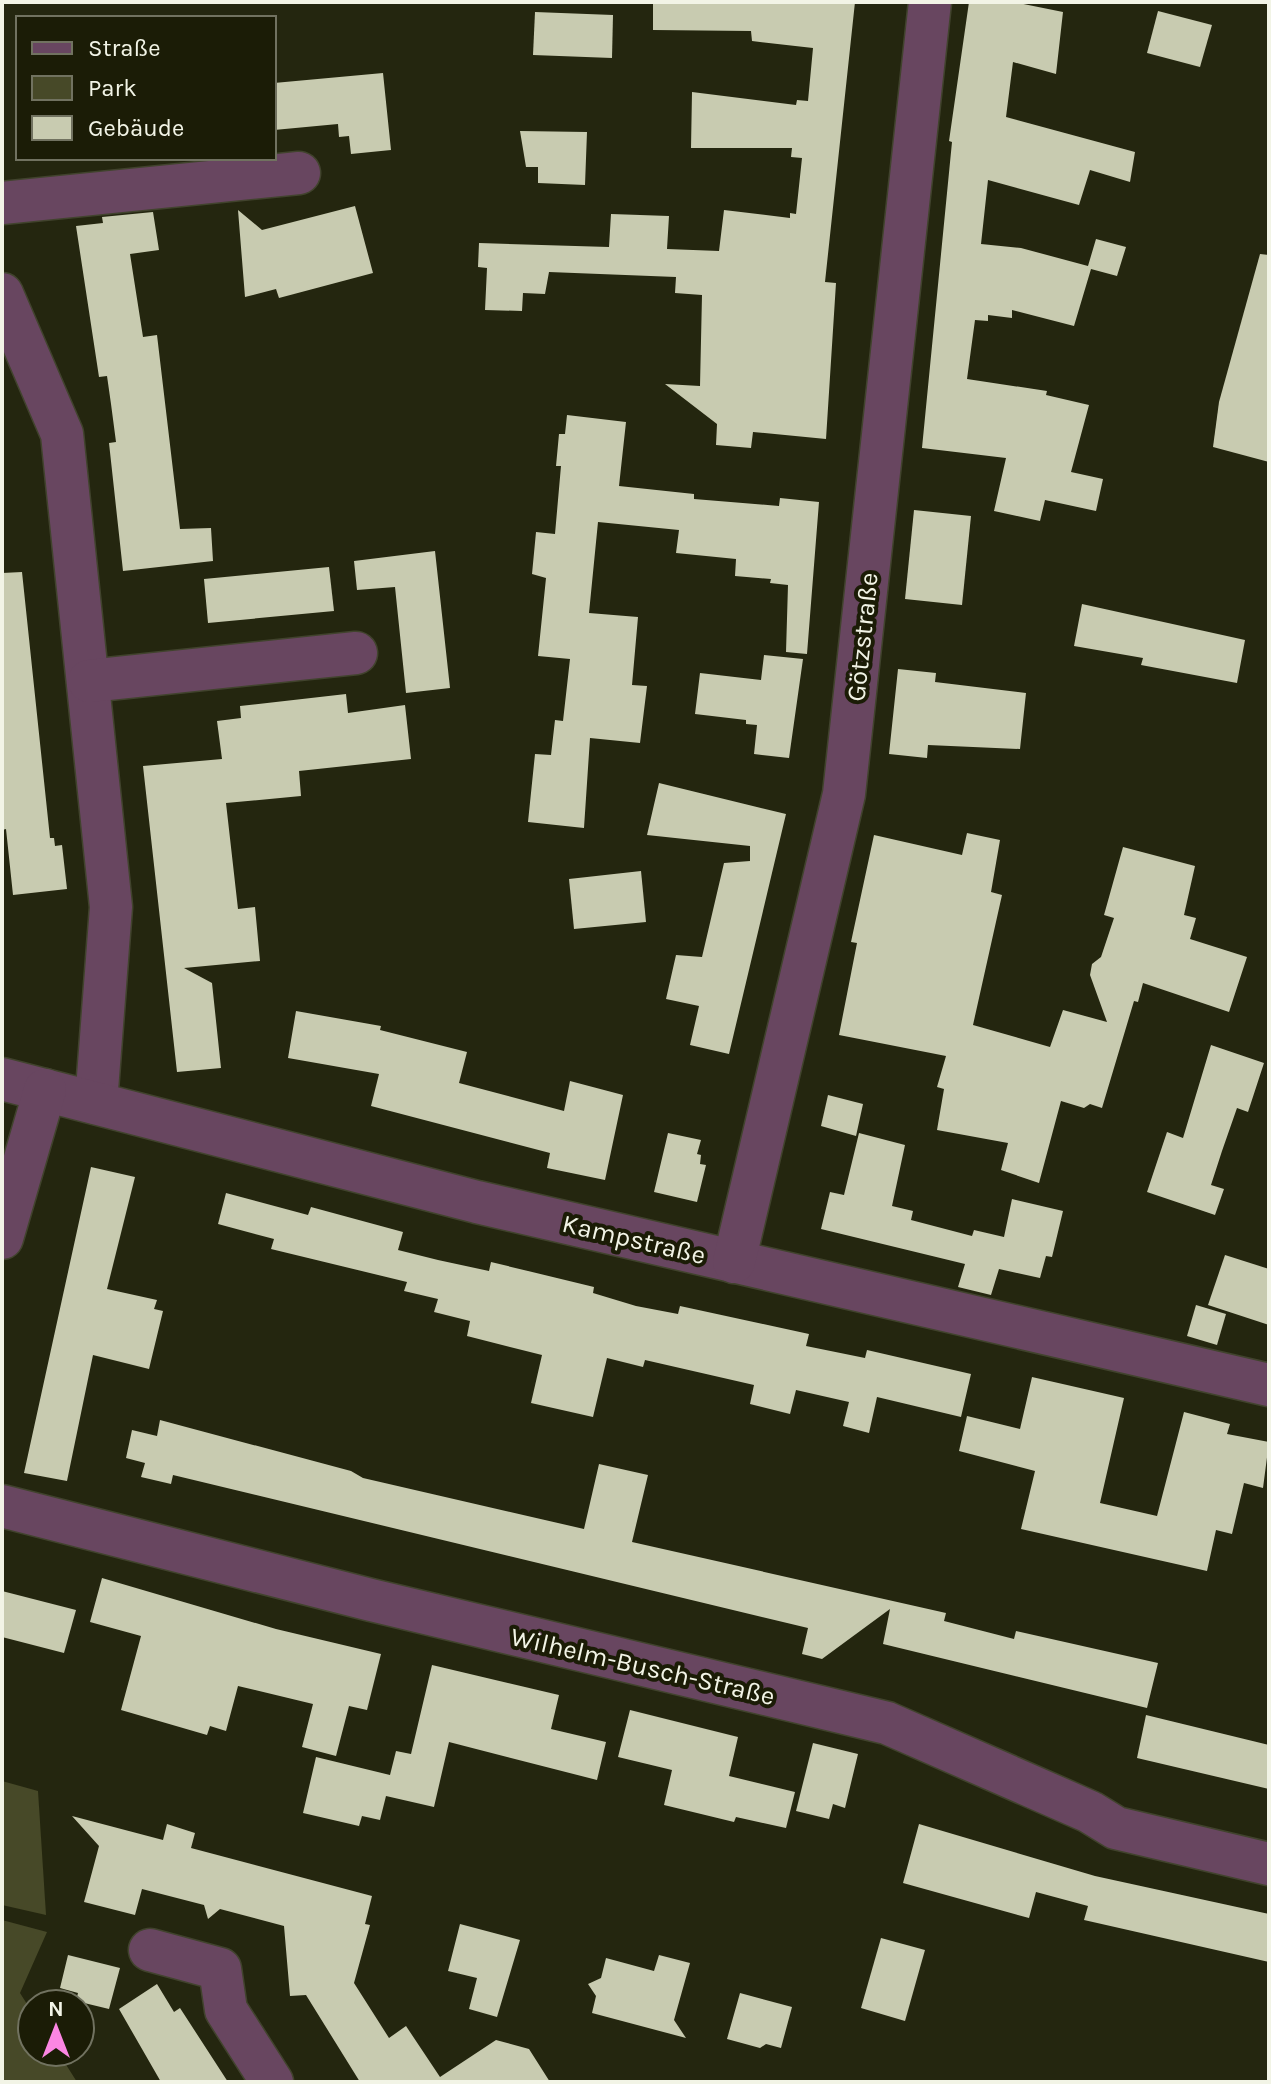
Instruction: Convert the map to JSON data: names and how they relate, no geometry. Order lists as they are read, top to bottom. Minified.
{"streets":{"street":["Götzstraße","Kampstraße","Wilhelm-Busch-Straße"]},"crossings":[["Götzstraße","Kampstraße"]],"legend":["Straße","Park","Gebäude"],"north":"top"}
